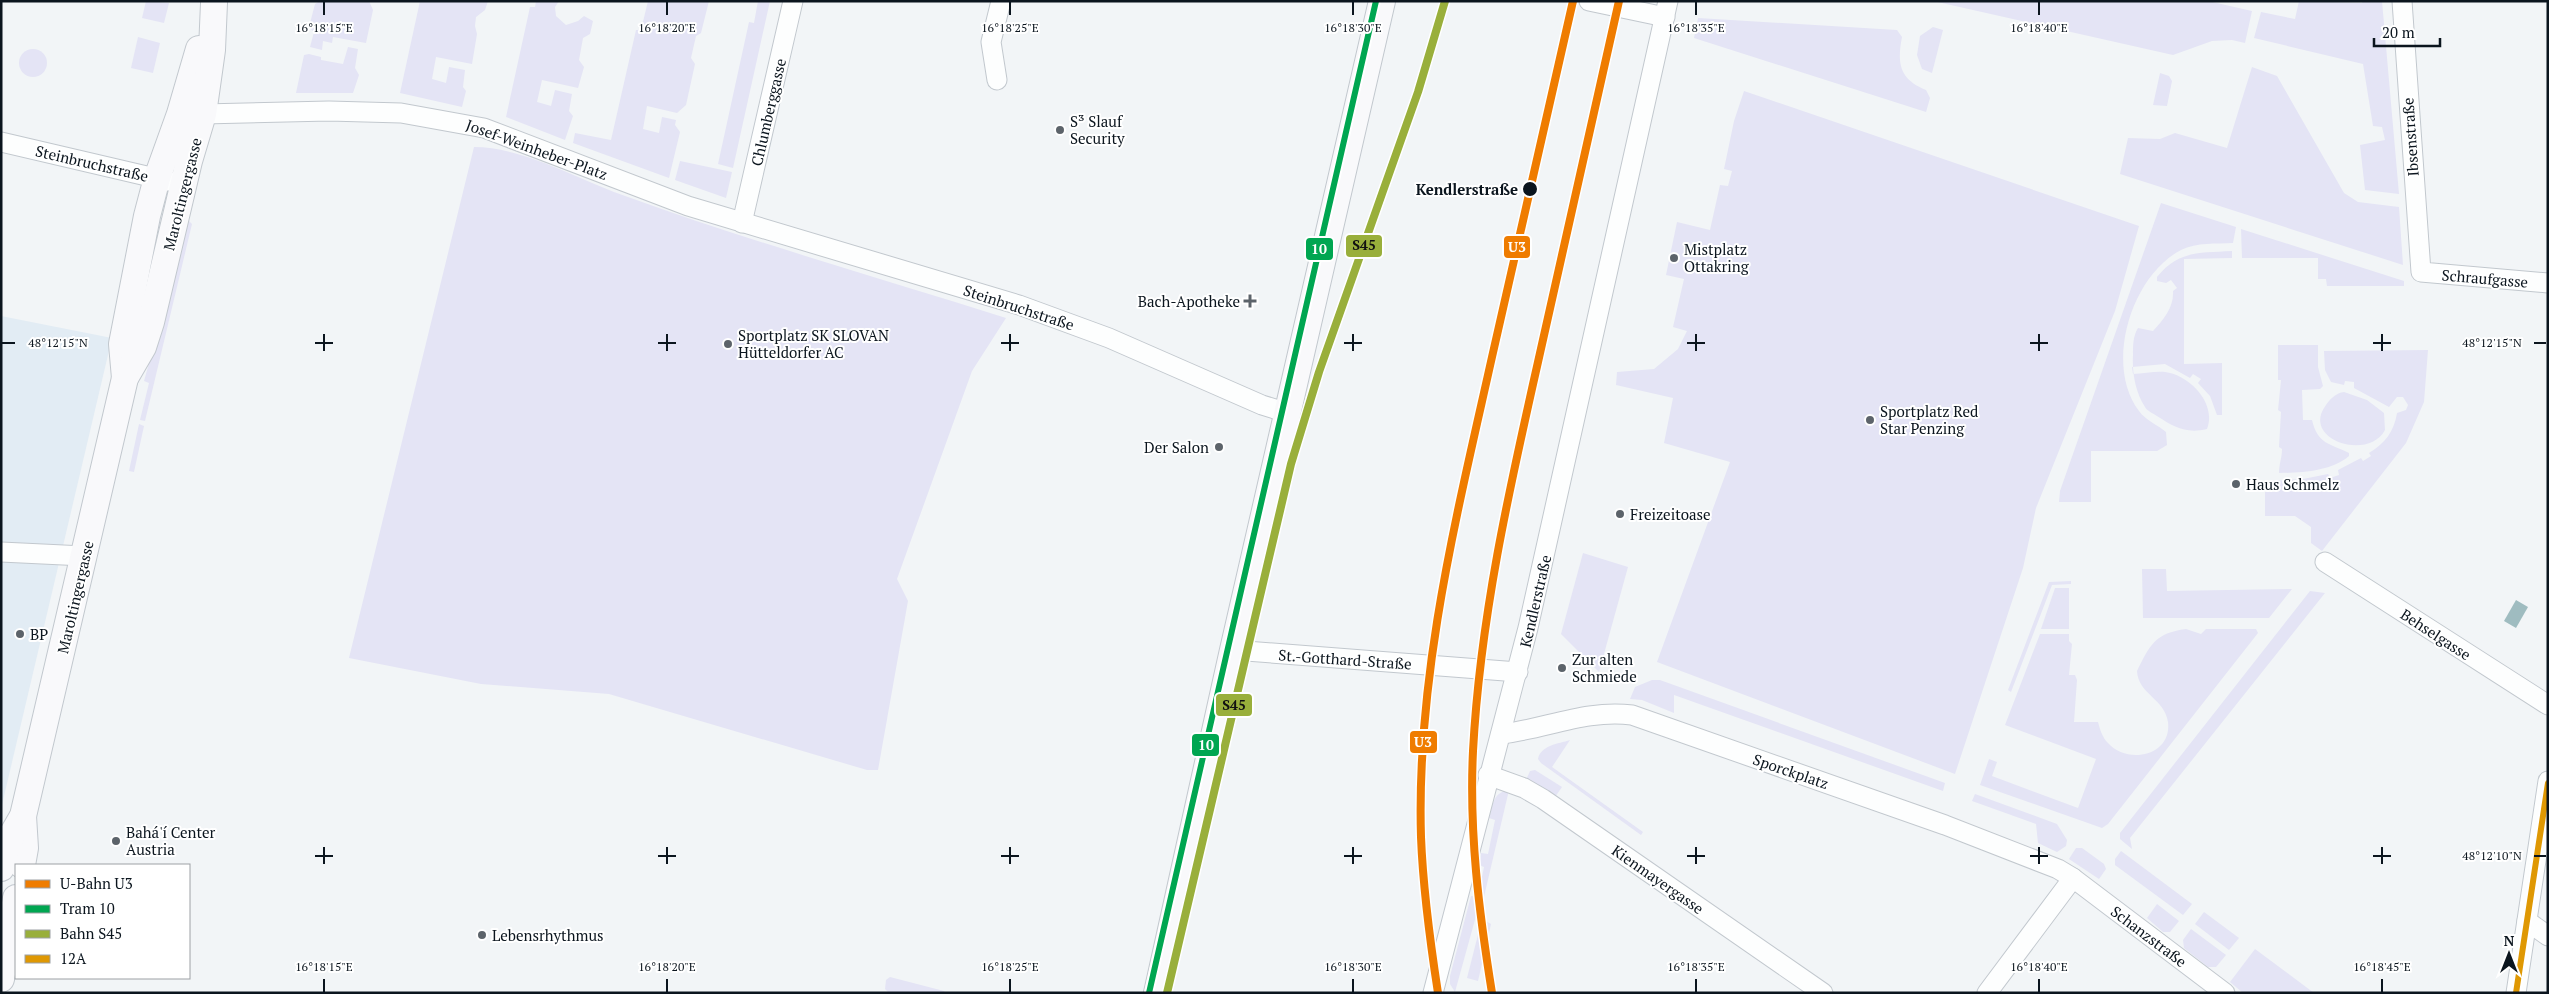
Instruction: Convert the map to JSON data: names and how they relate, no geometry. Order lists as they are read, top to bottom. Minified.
{"streets":{"main road":["Maroltingergasse"],"street":["Chlumberggasse","Ibsenstraße","Josef-Weinheber-Platz","Steinbruchstraße","Schraufgasse","Kendlerstraße","Behselgasse","St.-Gotthard-Straße","Sporckplatz","Kienmayergasse","Schanzstraße"]},"crossings":[["Chlumberggasse","Josef-Weinheber-Platz"],["Chlumberggasse","Steinbruchstraße"],["Ibsenstraße","Schraufgasse"],["Josef-Weinheber-Platz","Steinbruchstraße"],["Josef-Weinheber-Platz","Maroltingergasse"],["Steinbruchstraße","Maroltingergasse"],["Kendlerstraße","St.-Gotthard-Straße"],["Kendlerstraße","Sporckplatz"],["Kendlerstraße","Kienmayergasse"],["Sporckplatz","Schanzstraße"]],"places":{"other":["S³ Slauf Security","Kendlerstraße","Mistplatz Ottakring","Sportplatz SK SLOVAN Hütteldorfer AC","Sportplatz Red Star Penzing","Der Salon","Haus Schmelz","Freizeitoase","BP","Zur alten Schmiede","Bahá'í Center Austria","Lebensrhythmus"],"health":["Bach-Apotheke"]},"lines":["metro line U3","tram line 10","rail line S45","transit line 12A"],"legend":["U-Bahn U3","Tram 10","Bahn S45","12A"],"scale_bar":"20 m","north":"top","coordinates":["16°18'15\"E","16°18'20\"E","16°18'25\"E","16°18'30\"E","16°18'35\"E","16°18'40\"E","48°12'15\"N","48°12'10\"N","16°18'45\"E"]}
